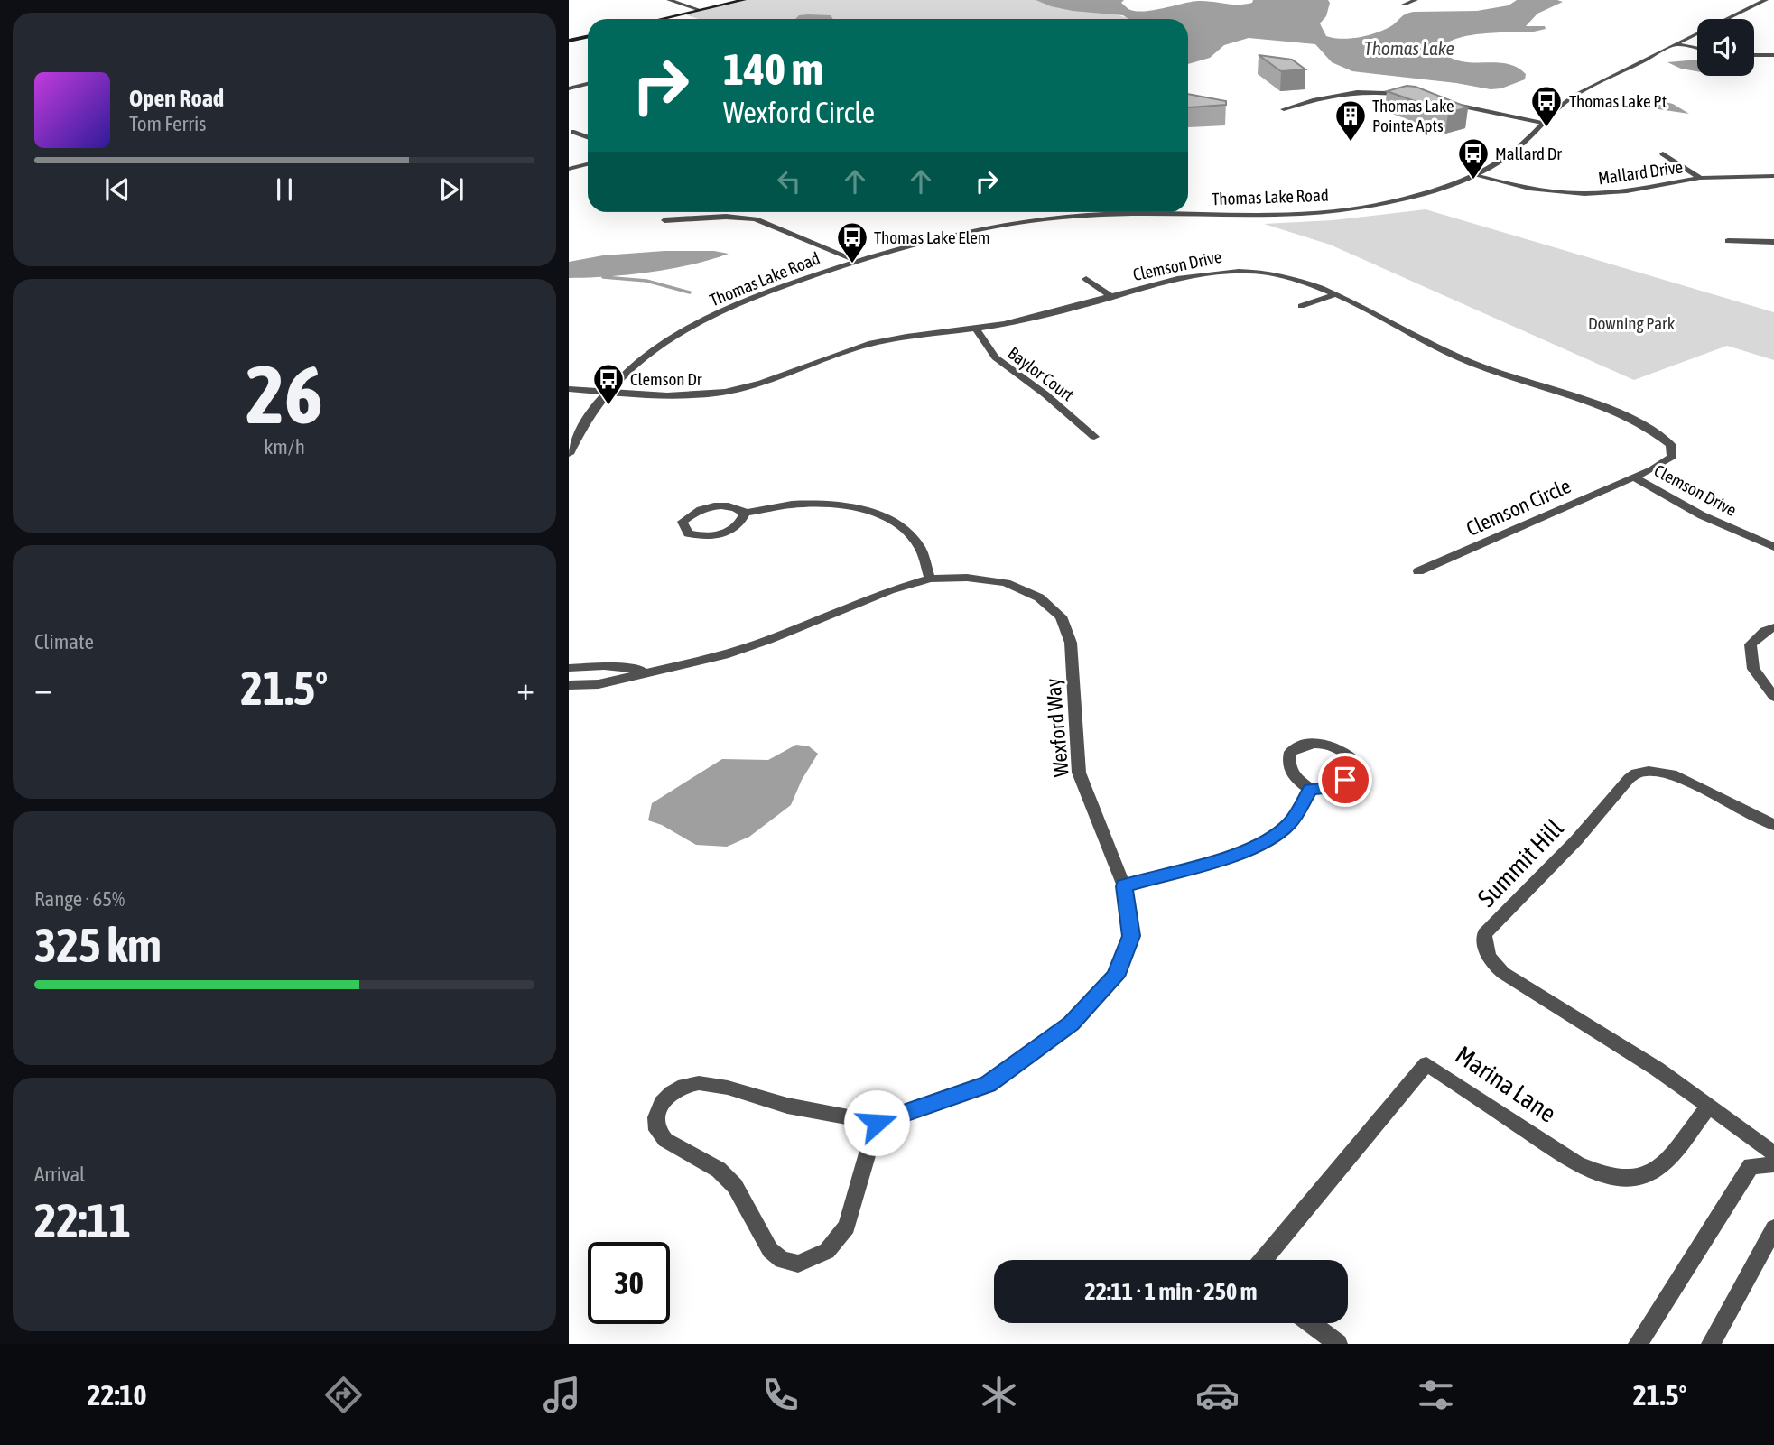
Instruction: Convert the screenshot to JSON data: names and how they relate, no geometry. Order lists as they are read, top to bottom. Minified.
{"streets":{"street":["Mallard Drive","Thomas Lake Road","Clemson Drive","Baylor Court","Clemson Circle","Wexford Way","Summit Hill","Marina Lane"]},"crossings":[["Mallard Drive","Thomas Lake Road"],["Thomas Lake Road","Clemson Drive"],["Clemson Drive","Baylor Court"],["Clemson Drive","Clemson Circle"],["Summit Hill","Marina Lane"]],"water":["Thomas Lake"],"parks":["Downing Park"],"places":{"bus stop":["Thomas Lake Pt","Mallard Dr","Thomas Lake Elem","Clemson Dr"],"building":["Thomas Lake Pointe Apts"]},"page":{"turn":["140 m","Wexford Circle"],"song":["Open Road","Tom Ferris"],"tile":[["26","km/h"],"Climate",["Range · 65%","325 km"],["Arrival","22:11"]],"heat":["−","21.5°","+"],"limit":"30","trip":"22:11 · 1 min · 250 m","tabs":["22:10","21.5°"]}}
